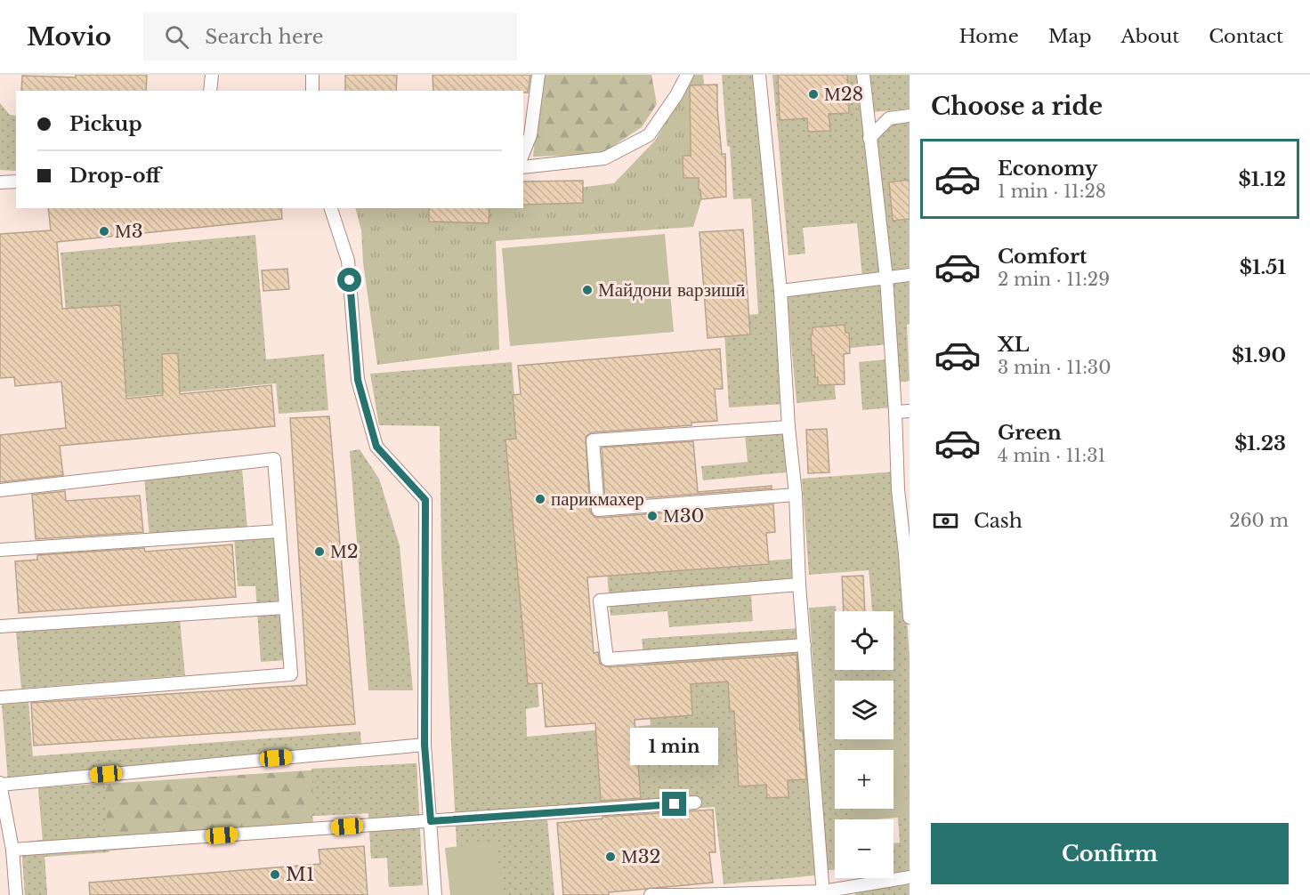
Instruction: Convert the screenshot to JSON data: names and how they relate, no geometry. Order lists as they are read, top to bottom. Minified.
{"places":["М28","М3","Майдони варзишӣ","парикмахер","М30","М2","М32","M1"],"page":{"header":"Movio","search":"Search here","nav":["Home","Map","About","Contact"],"heading":"Choose a ride","banner":["Pickup","Drop-off"],"list":[{"name":"Economy","note":"1 min · 11:28","value":"$1.12"},{"name":"Comfort","note":"2 min · 11:29","value":"$1.51"},{"name":"XL","note":"3 min · 11:30","value":"$1.90"},{"name":"Green","note":"4 min · 11:31","value":"$1.23"}],"pay":["Cash","260 m"],"map_buttons":["+","−"],"bubble":"1 min","buttons":"Confirm"}}
